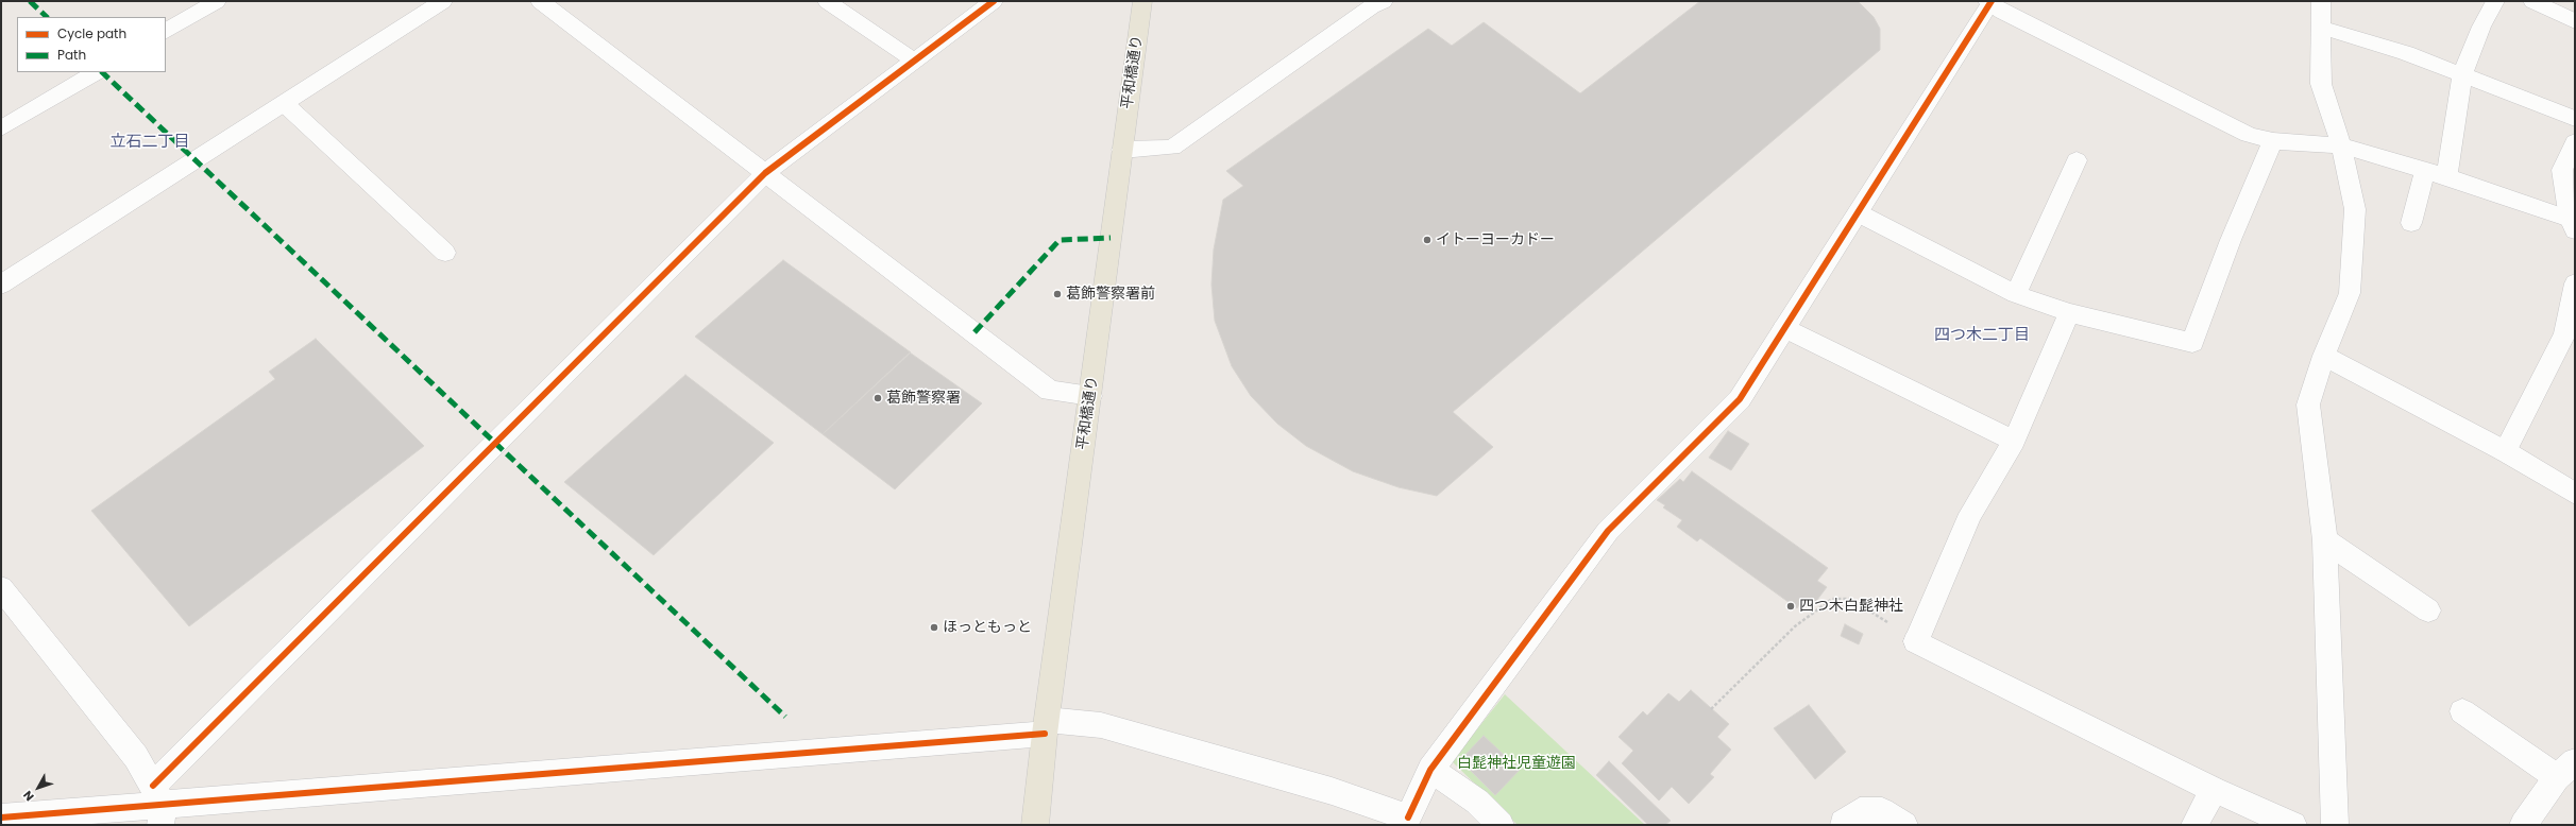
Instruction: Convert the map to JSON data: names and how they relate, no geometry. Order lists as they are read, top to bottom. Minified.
{"streets":{"main road":["平和橋通り"]},"districts":["立石二丁目","四つ木二丁目"],"parks":["白髭神社児童遊園"],"places":["イトーヨーカドー","葛飾警察署前","葛飾警察署","四つ木白髭神社","ほっともっと"],"legend":["Cycle path","Path"],"north":"bottom left"}
